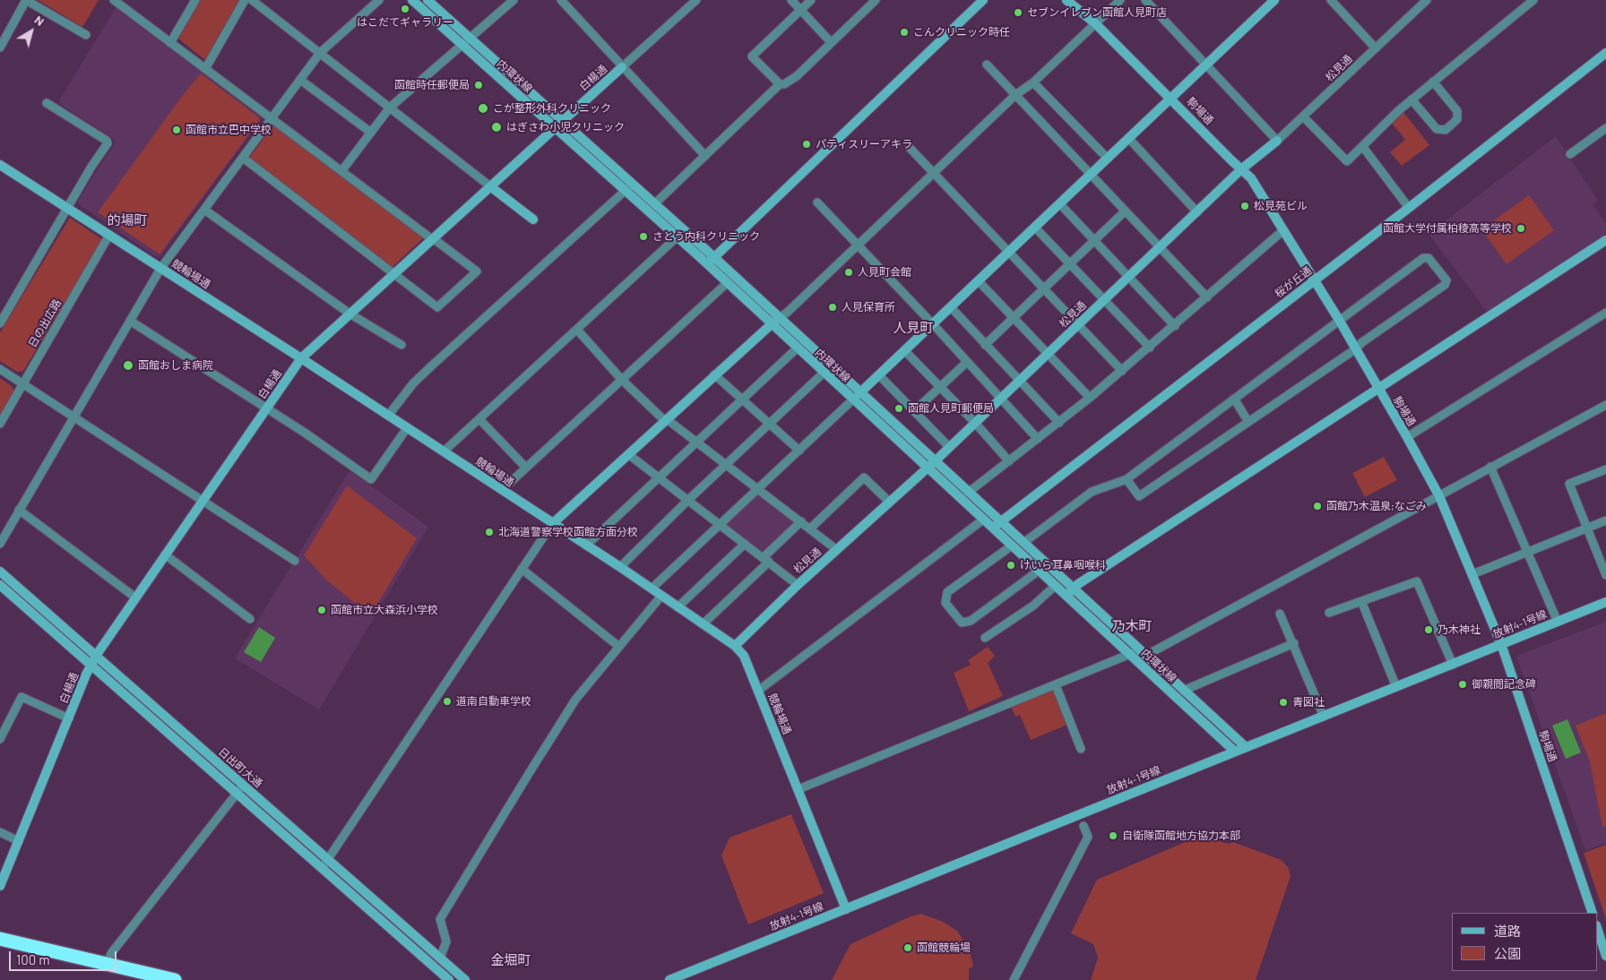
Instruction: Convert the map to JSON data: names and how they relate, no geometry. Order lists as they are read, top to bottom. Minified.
{"streets":{"street":["松見通","内環状線","白楊通","駒場通","競輪場通","桜が丘通","日の出広路","放射4-1号線","日出町大通"]},"crossings":[["松見通","内環状線"],["松見通","駒場通"],["松見通","競輪場通"],["内環状線","白楊通"],["内環状線","桜が丘通"],["内環状線","放射4-1号線"],["白楊通","競輪場通"],["白楊通","日出町大通"],["駒場通","桜が丘通"],["駒場通","放射4-1号線"],["競輪場通","日の出広路"],["競輪場通","放射4-1号線"]],"districts":["的場町","人見町","乃木町","金堀町"],"places":["はこだてギャラリー","セブンイレブン函館人見町店","こんクリニック時任","函館時任郵便局","こが整形外科クリニック","はぎさわ小児クリニック","函館市立巴中学校","パティスリーアキラ","松見苑ビル","函館大学付属柏稜高等学校","さとう内科クリニック","人見町会館","人見保育所","函館おしま病院","函館人見町郵便局","函館乃木温泉;なごみ","北海道警察学校函館方面分校","けいら耳鼻咽喉科","函館市立大森浜小学校","乃木神社","御親閲記念碑","道南自動車学校","青図社","自衛隊函館地方協力本部","函館競輪場"],"legend":["道路","公園"],"scale_bar":"100 m","north":"top right"}
